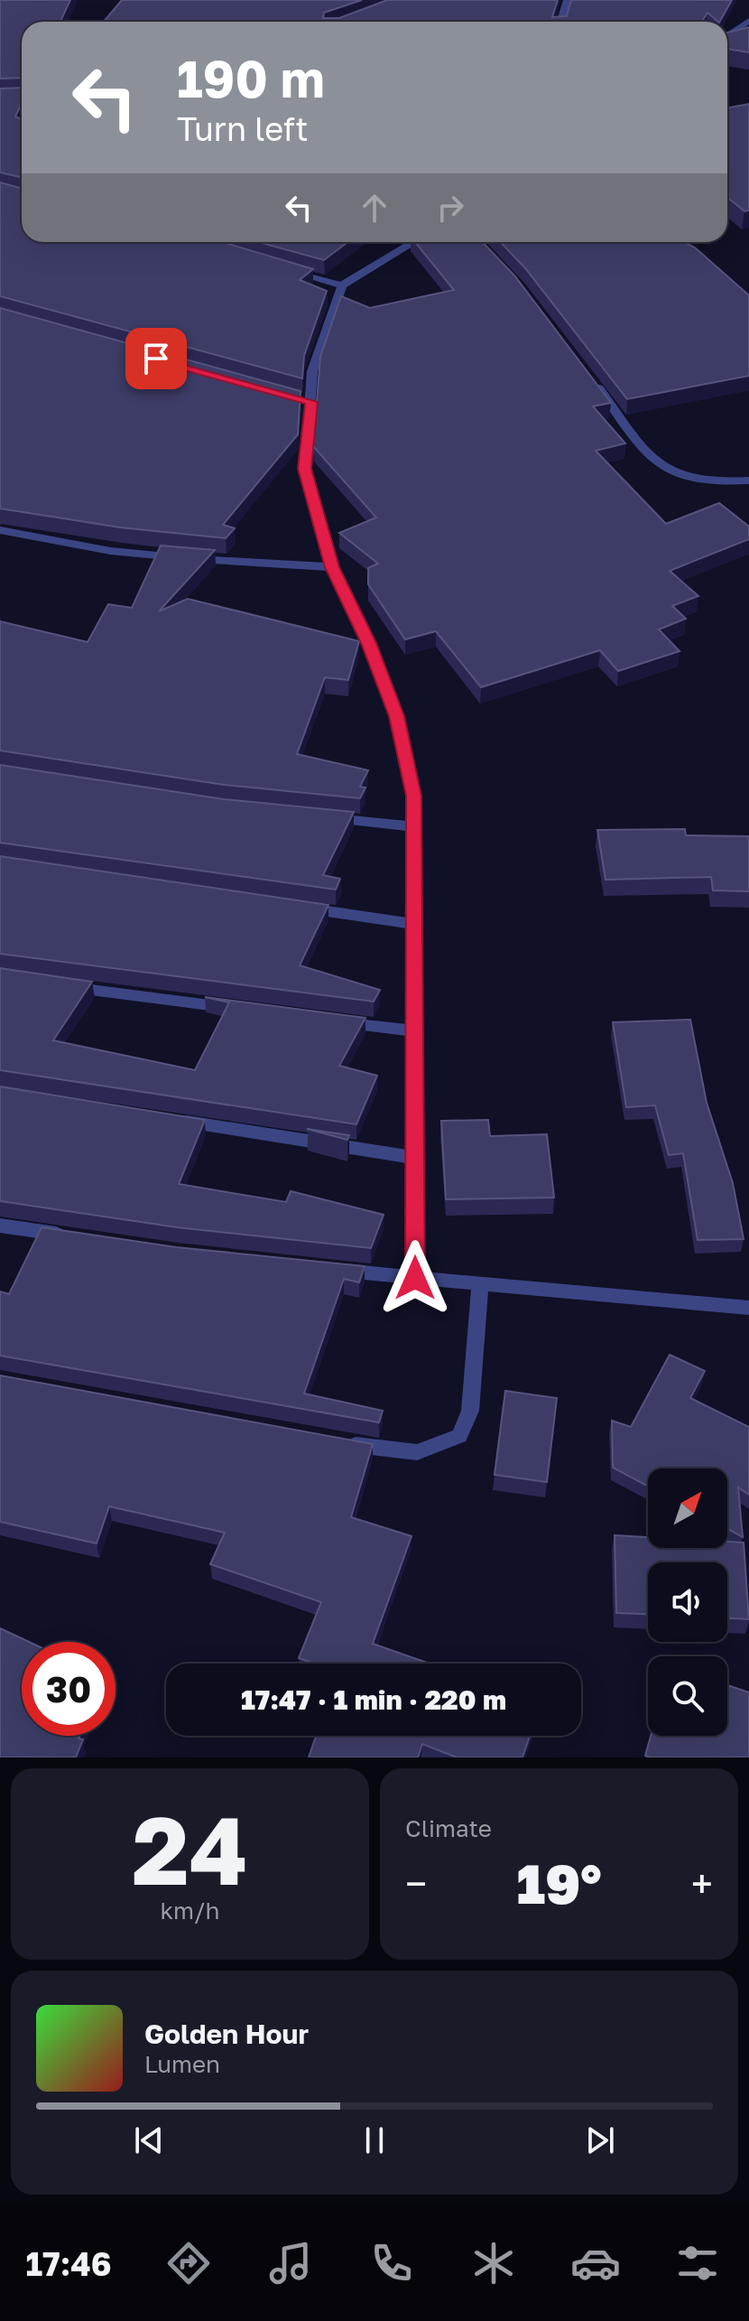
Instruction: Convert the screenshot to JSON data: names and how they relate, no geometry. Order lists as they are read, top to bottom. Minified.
{"north":"top right","page":{"turn":["190 m","Turn left"],"limit":"30","trip":"17:47 · 1 min · 220 m","tile":[["24","km/h"],"Climate"],"heat":["−","19°","+"],"song":["Golden Hour","Lumen"],"tabs":"17:46"}}
